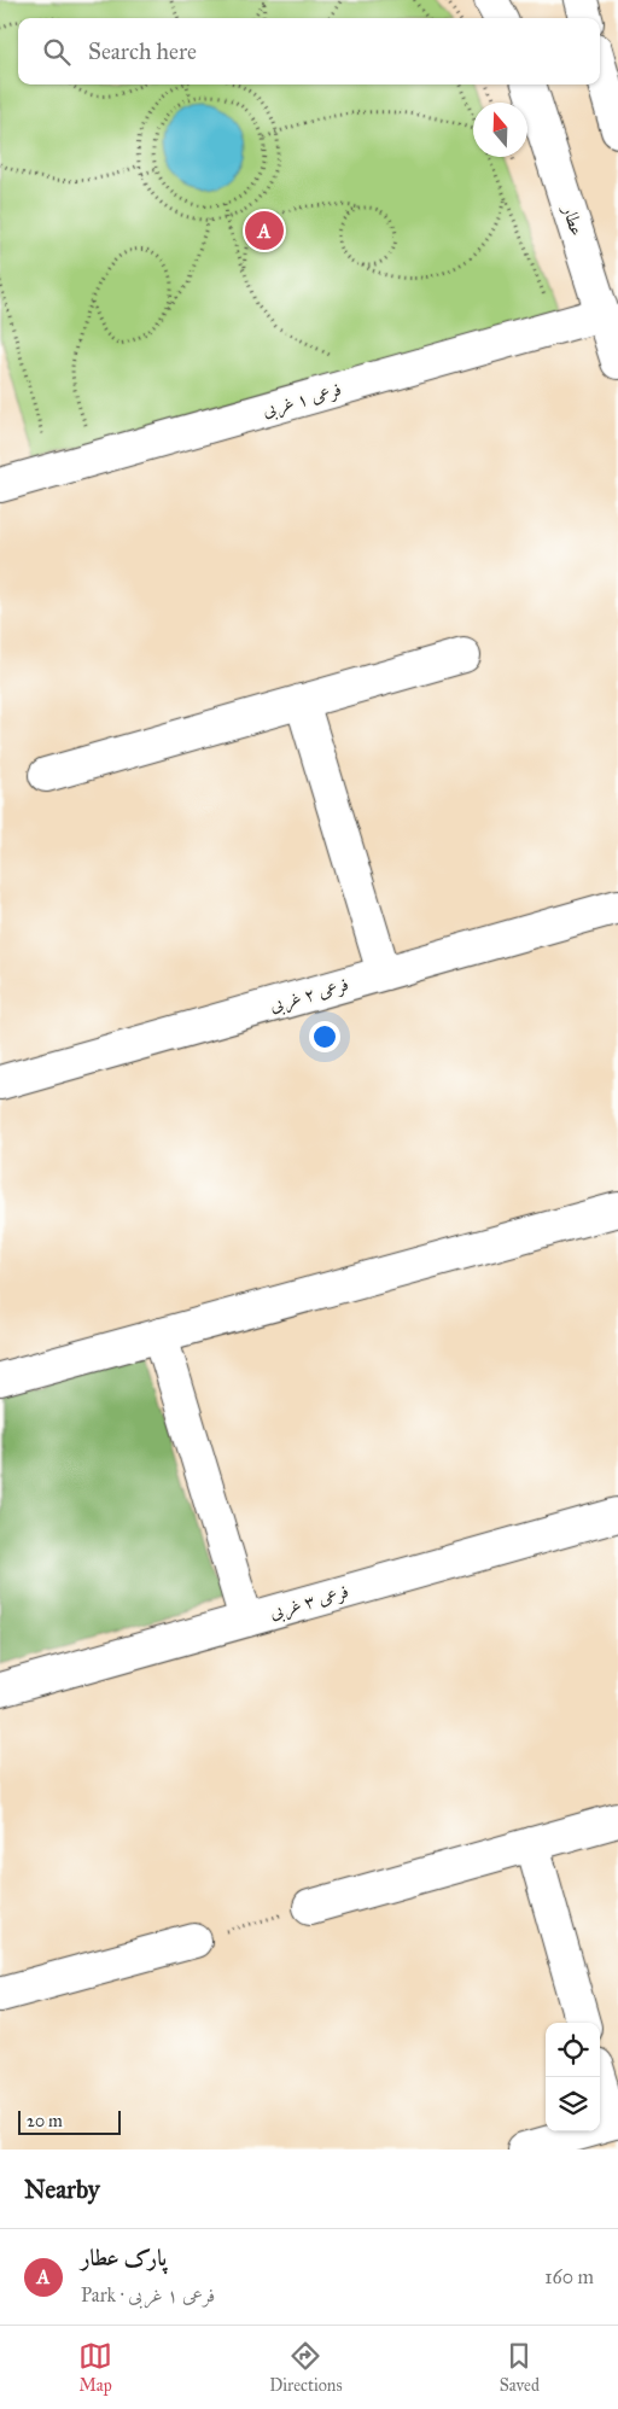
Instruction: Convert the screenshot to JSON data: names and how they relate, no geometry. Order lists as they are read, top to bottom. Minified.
{"streets":{"street":["عطار","فرعی ۱ غربی","فرعی ۲ غربی","فرعی ۳ غربی"]},"crossings":[["عطار","فرعی ۱ غربی"]],"scale_bar":"20 m","north":"top","page":{"search":"Search here","pins":"A","scale":"20 m","heading":"Nearby","list":[{"mark":"A","name":"پارک عطار","note":"Park · فرعی ۱ غربی","value":"160 m"}],"nav":["Map","Directions","Saved"]}}
